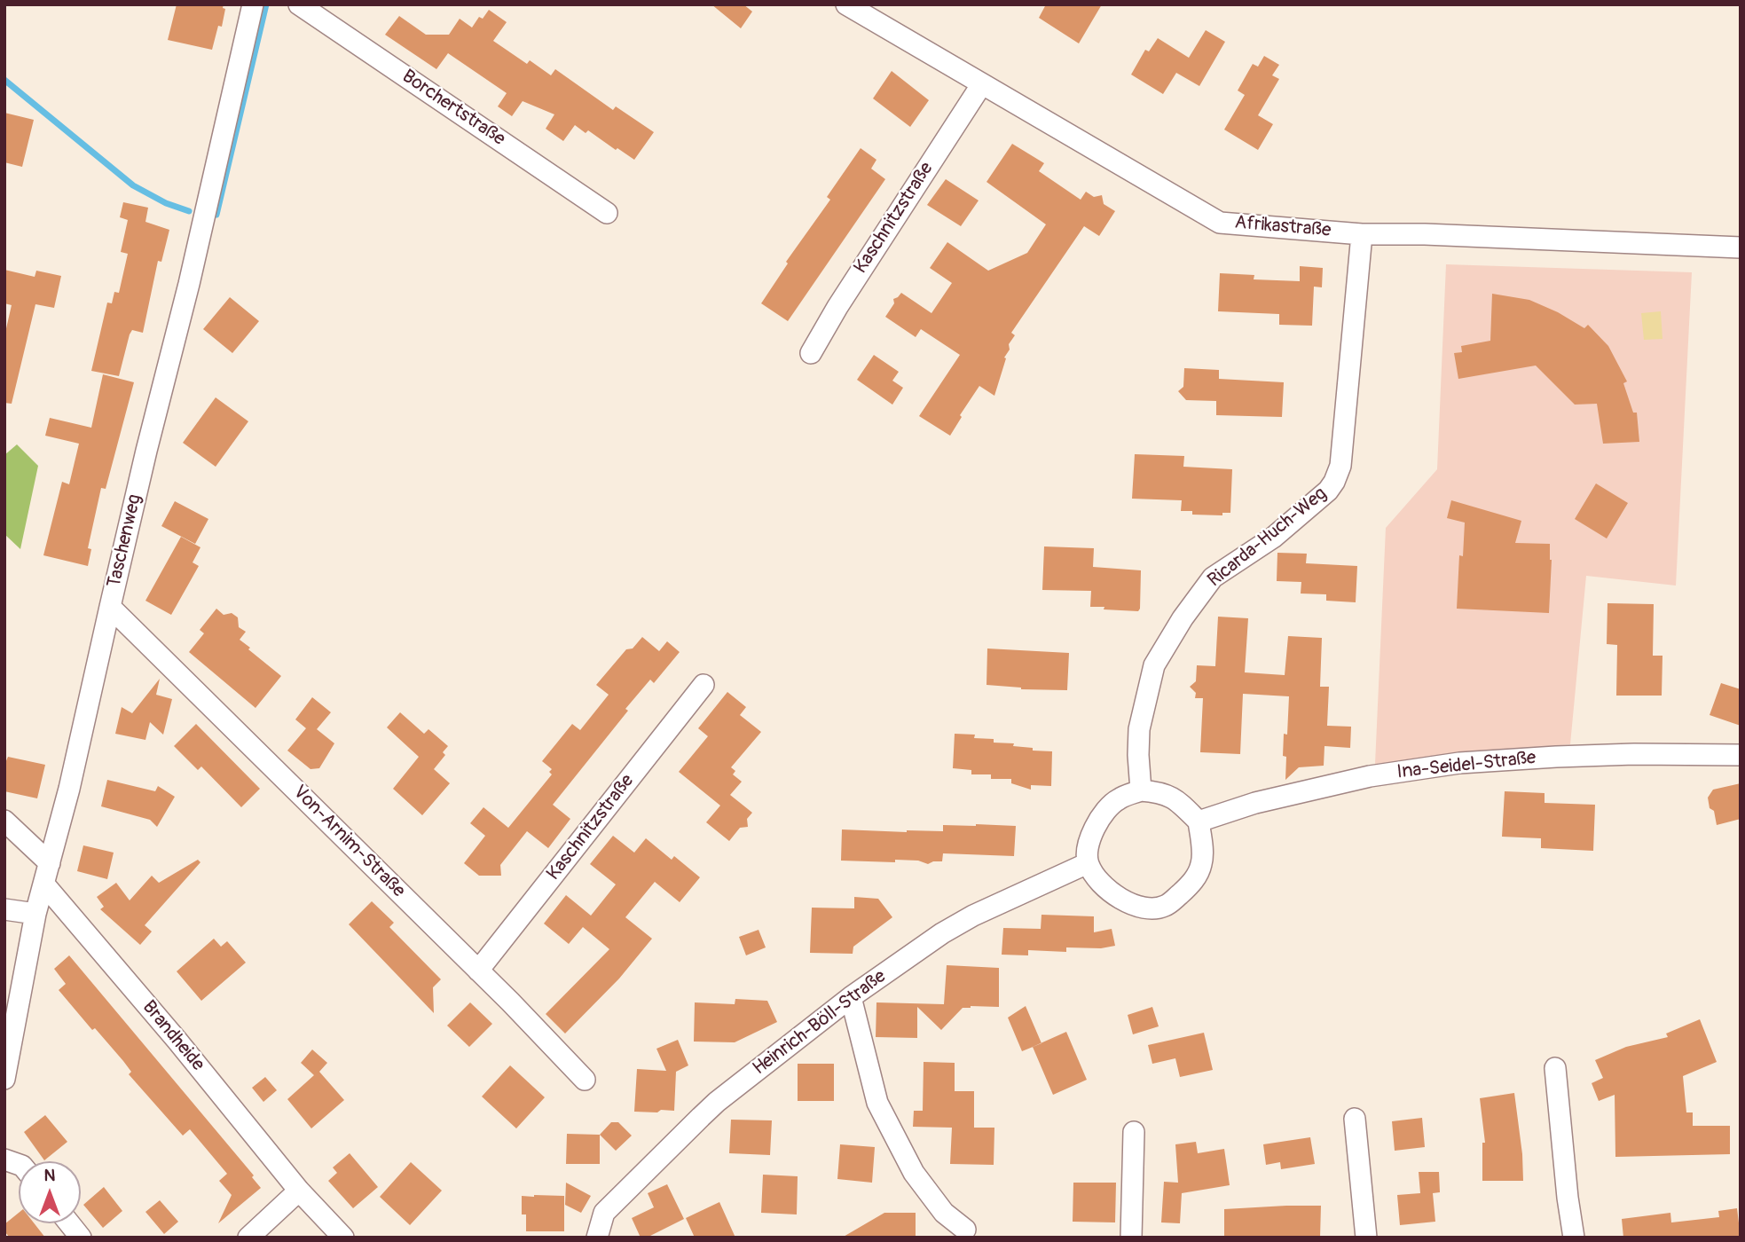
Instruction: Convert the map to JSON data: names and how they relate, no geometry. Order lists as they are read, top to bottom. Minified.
{"streets":{"street":["Borchertstraße","Kaschnitzstraße","Afrikastraße","Ricarda-Huch-Weg","Taschenweg","Ina-Seidel-Straße","Von-Arnim-Straße","Heinrich-Böll-Straße","Brandheide"]},"crossings":[["Kaschnitzstraße","Afrikastraße"],["Kaschnitzstraße","Von-Arnim-Straße"],["Afrikastraße","Ricarda-Huch-Weg"],["Ricarda-Huch-Weg","Ina-Seidel-Straße"],["Ricarda-Huch-Weg","Heinrich-Böll-Straße"],["Taschenweg","Von-Arnim-Straße"],["Taschenweg","Brandheide"],["Ina-Seidel-Straße","Heinrich-Böll-Straße"]],"north":"top"}
